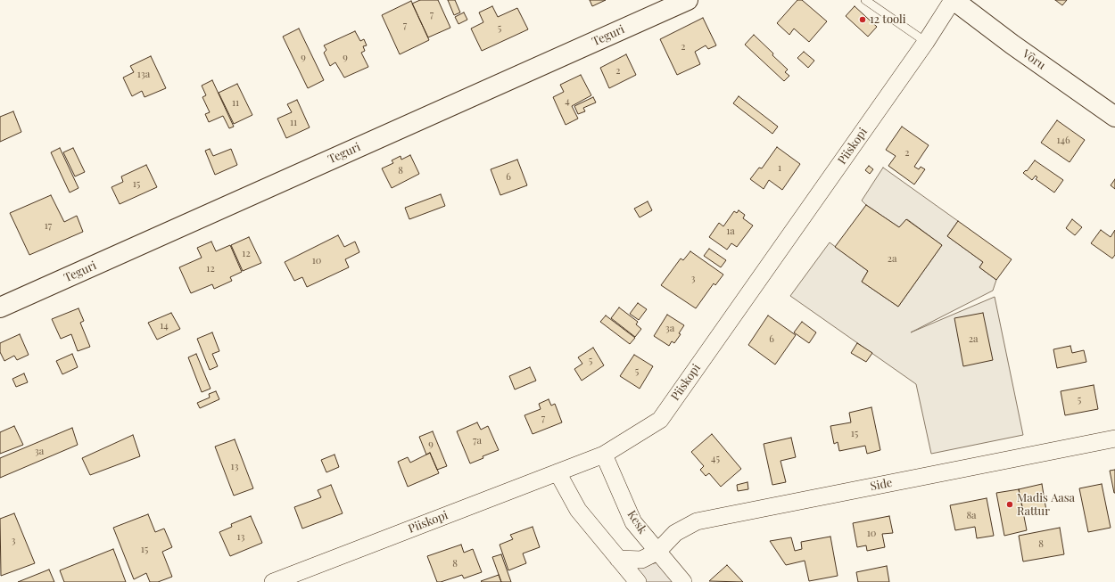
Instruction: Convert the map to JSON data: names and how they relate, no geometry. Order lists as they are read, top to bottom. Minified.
{"streets":{"street":["Teguri","Võru","Piiskopi","Side","Kesk"]},"crossings":[["Võru","Piiskopi"],["Piiskopi","Kesk"],["Side","Kesk"]],"places":["12 tooli","Madis Aasa Rattur"],"house_numbers":["7","7","5","2","9","9","2","13a","4","11","11","146","2","1","8","6","15","17","1a","12","2a","10","12","3","14","3a","6","2a","5","5","5","7","15","7a","9","3a","45","13","8a","10","13","3","8","15","8"]}
